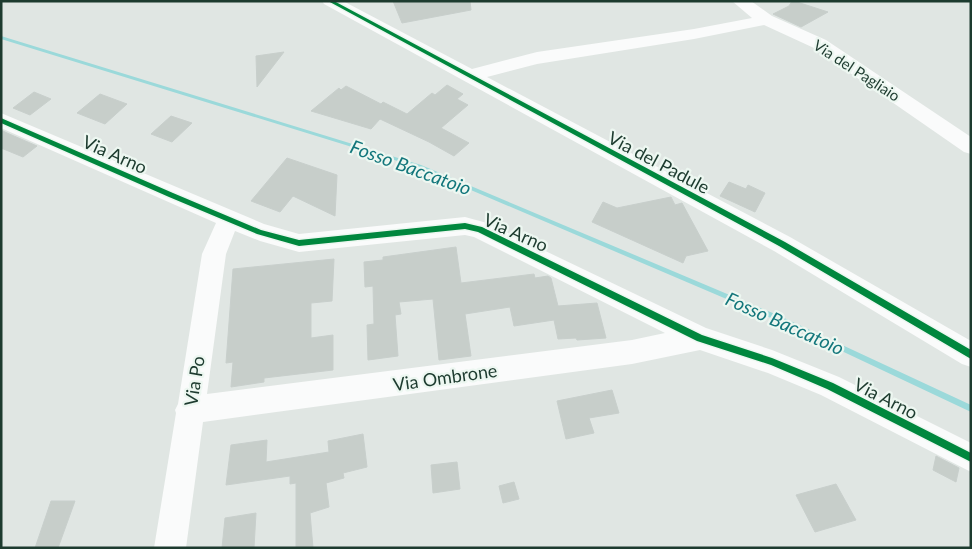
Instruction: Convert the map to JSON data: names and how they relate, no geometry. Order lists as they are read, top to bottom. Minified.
{"streets":{"street":["Via del Pagliaio","Via Arno","Via del Padule","Via Ombrone","Via Po"]},"crossings":[["Via Arno","Via Ombrone"],["Via Arno","Via Po"],["Via Ombrone","Via Po"]],"water":["Fosso Baccatoio"]}
